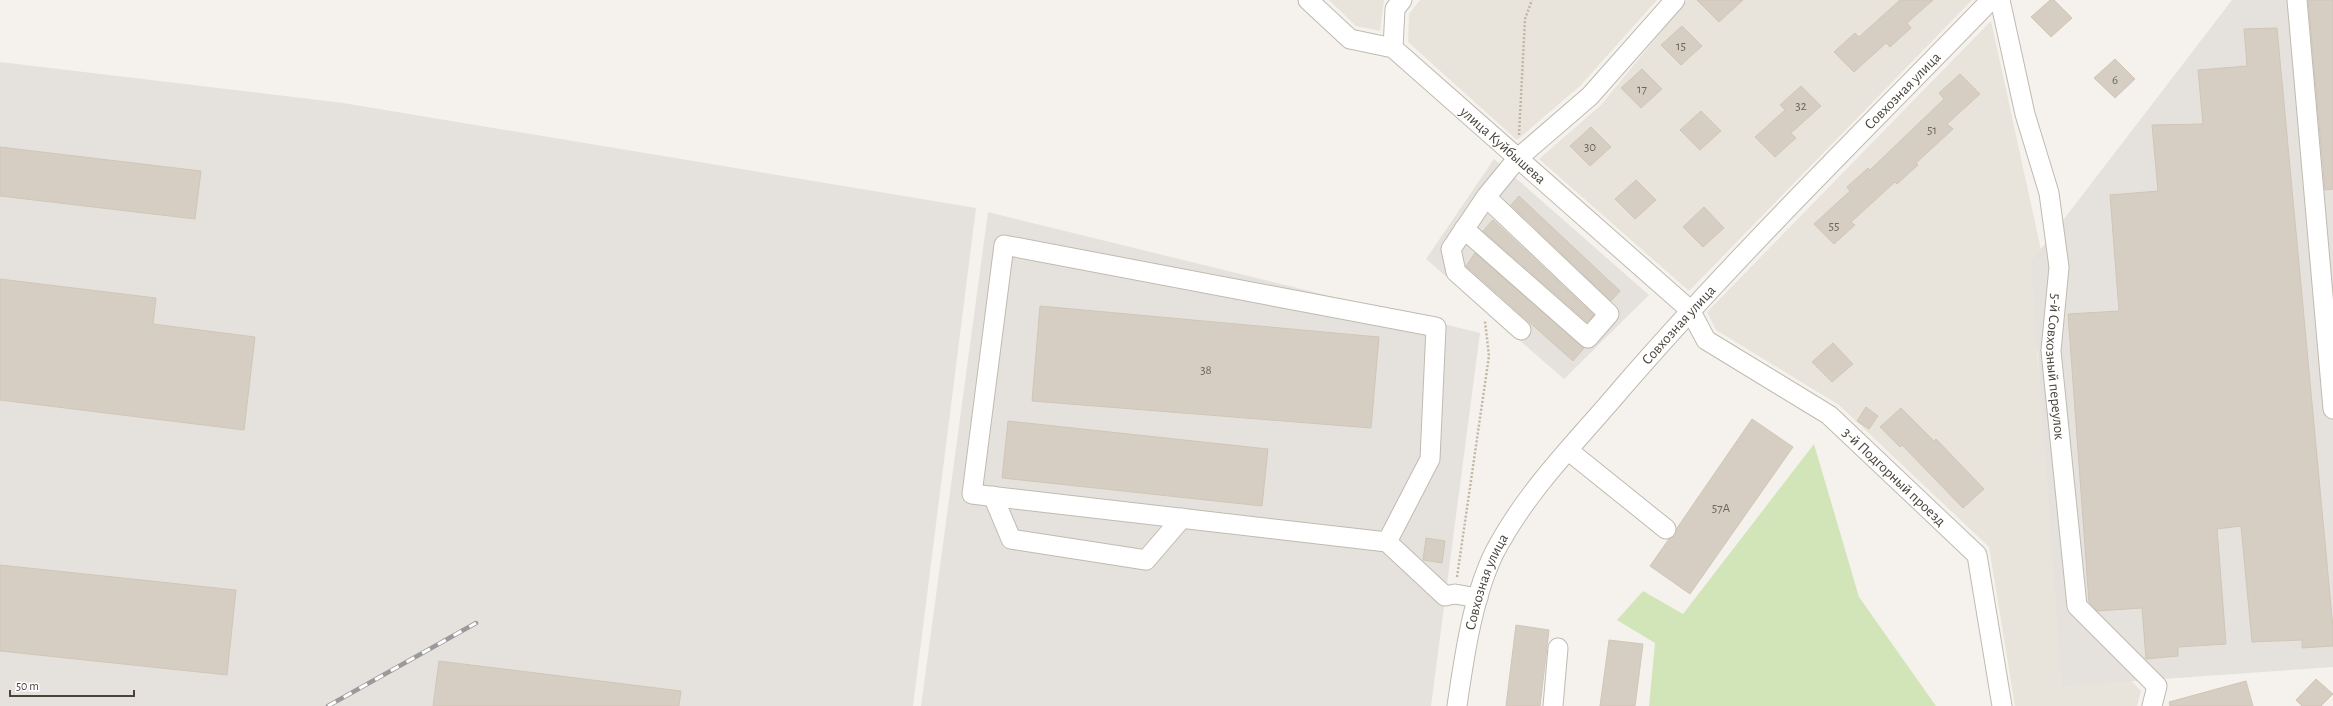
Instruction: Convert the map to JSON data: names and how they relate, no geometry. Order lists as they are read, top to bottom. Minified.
{"streets":{"street":["Совхозная улица","улица Куйбышева","5-й Совхозный переулок","3-й Подгорный проезд"]},"crossings":[["Совхозная улица","улица Куйбышева"],["Совхозная улица","3-й Подгорный проезд"],["улица Куйбышева","3-й Подгорный проезд"]],"house_numbers":["15","6","17","32","51","30","55","38","57А"],"scale_bar":"50 m"}
